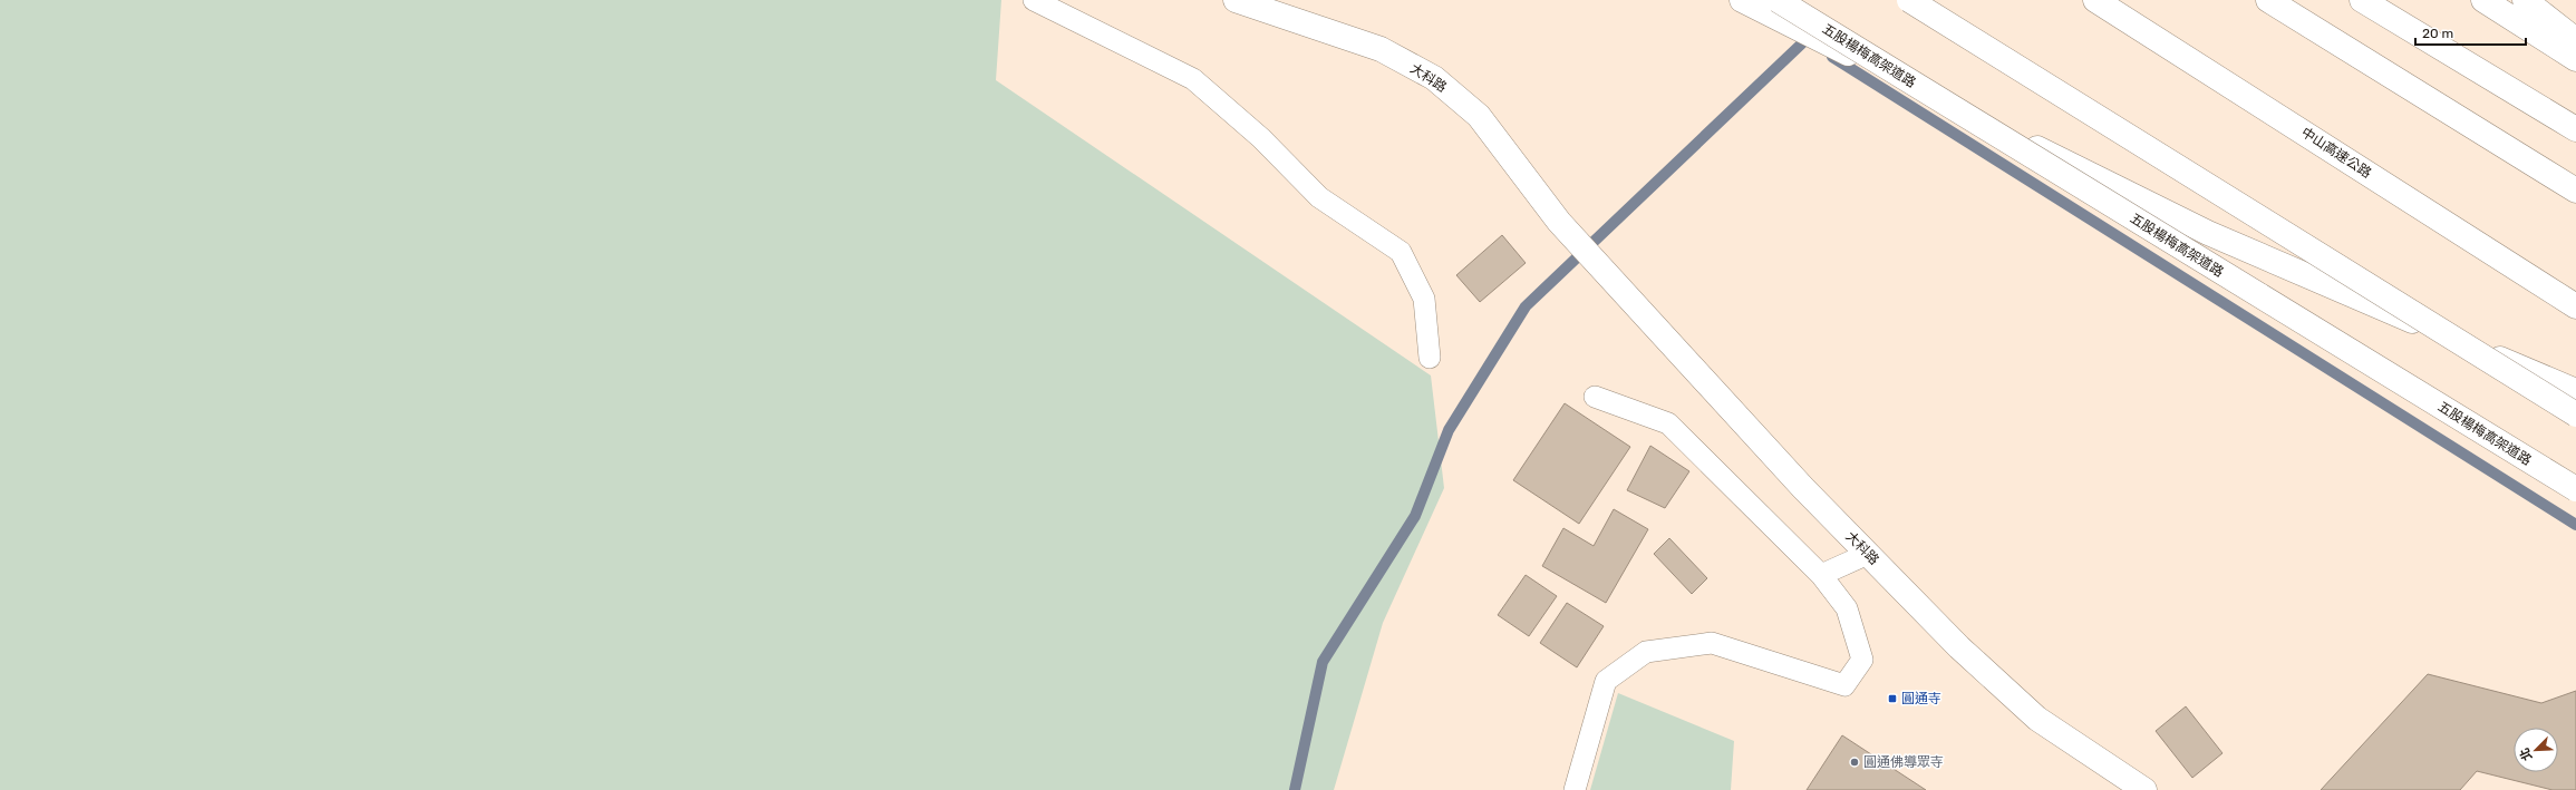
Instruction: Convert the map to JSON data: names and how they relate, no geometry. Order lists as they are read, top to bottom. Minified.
{"streets":{"main road":["五股楊梅高架道路","大科路","中山高速公路"]},"places":{"transit":["圓通寺"],"other":["圓通佛導眾寺"]},"scale_bar":"20 m","north":"bottom left"}
